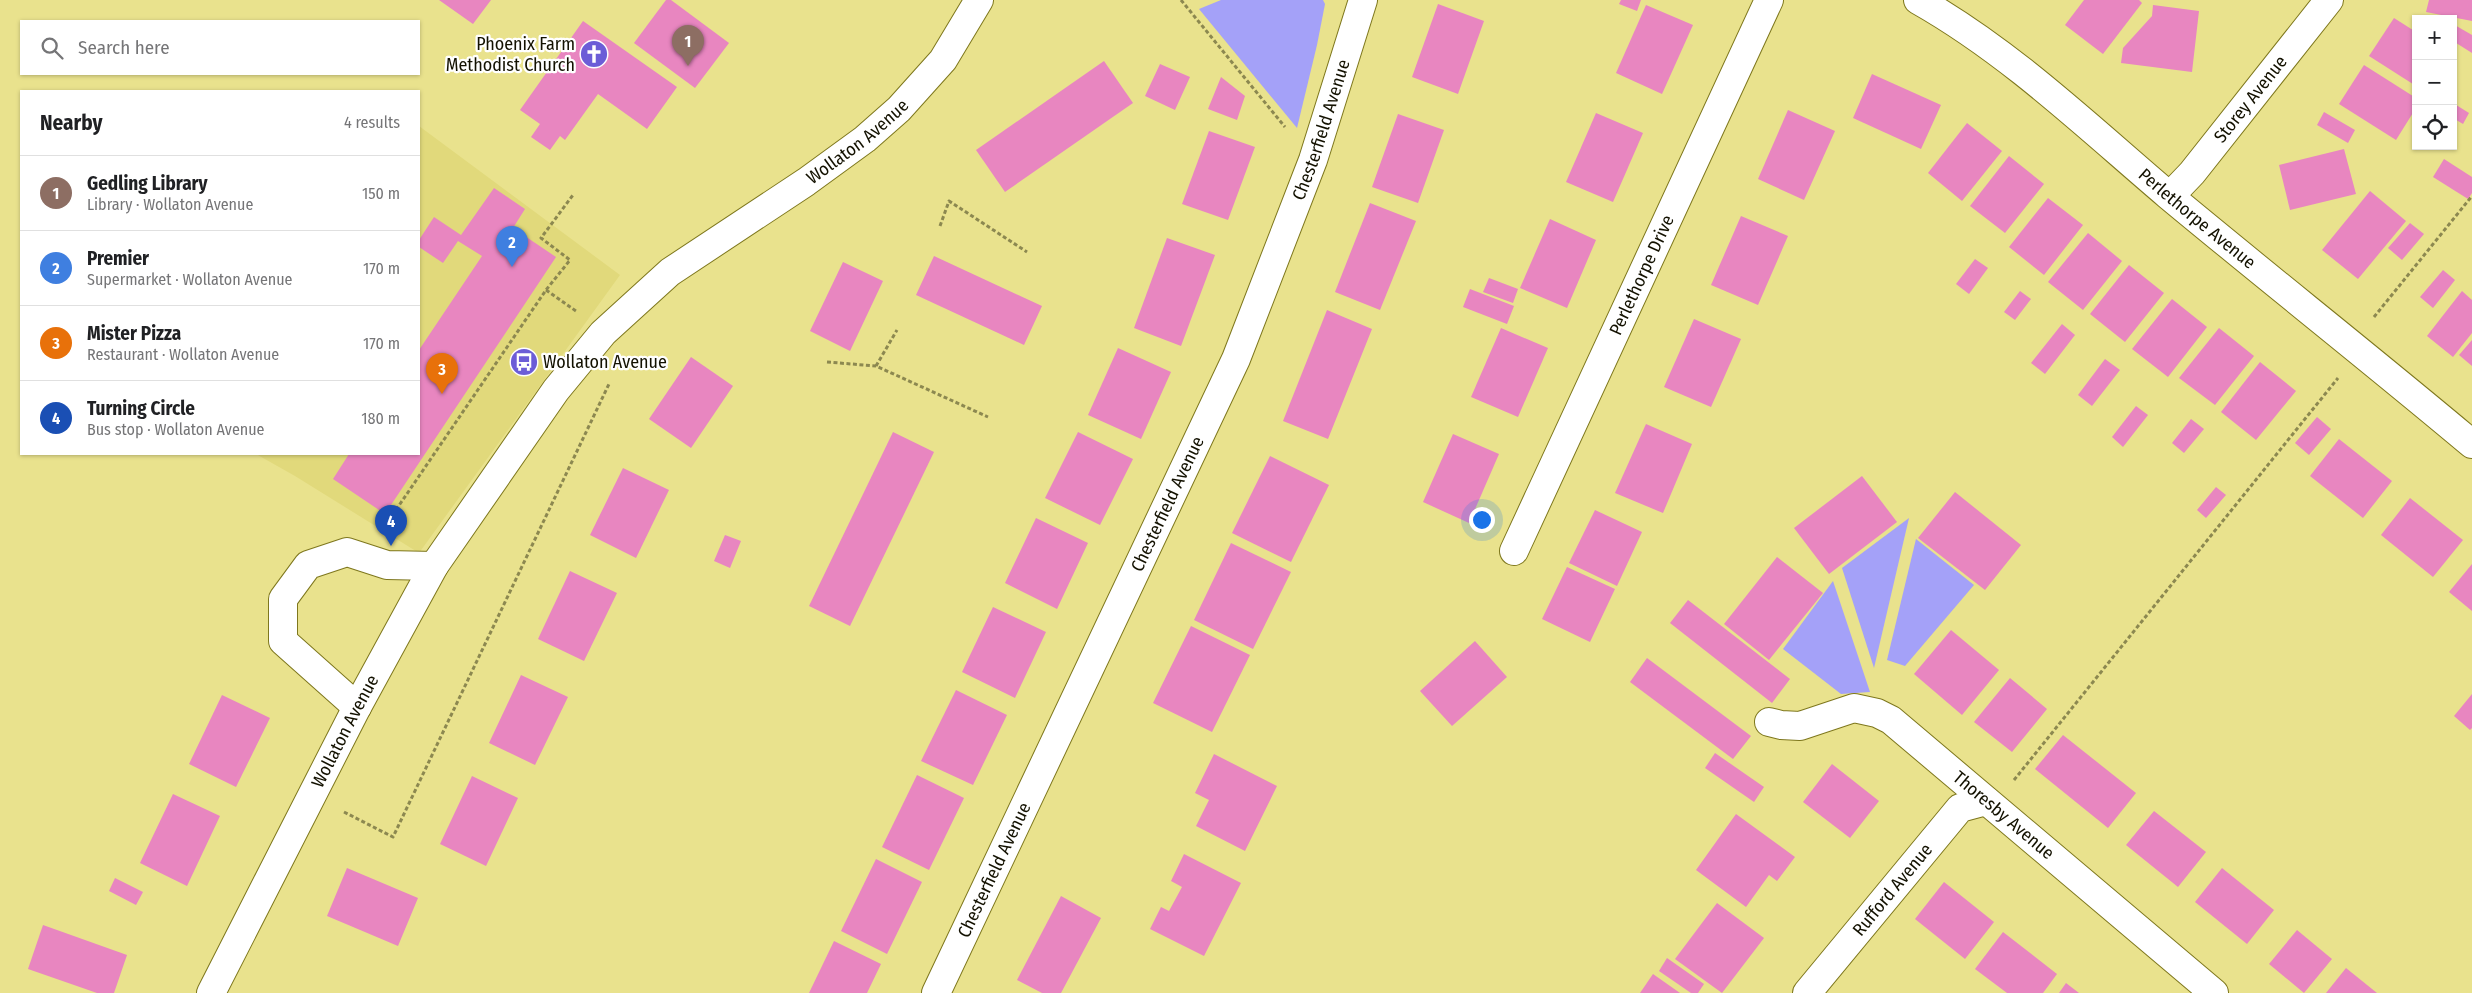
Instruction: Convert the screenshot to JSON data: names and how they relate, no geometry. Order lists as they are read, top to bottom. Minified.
{"streets":{"street":["Storey Avenue","Chesterfield Avenue","Wollaton Avenue","Perlethorpe Avenue","Perlethorpe Drive","Thoresby Avenue","Rufford Avenue"]},"crossings":[["Storey Avenue","Perlethorpe Avenue"],["Thoresby Avenue","Rufford Avenue"]],"places":{"church":["Phoenix Farm Methodist Church"],"bus stop":["Wollaton Avenue"]},"page":{"map_buttons":["+","−"],"search":"Search here","pins":["1","2","3","4"],"heading":["Nearby","4 results"],"list":[{"mark":"1","name":"Gedling Library","note":"Library · Wollaton Avenue","value":"150 m"},{"mark":"2","name":"Premier","note":"Supermarket · Wollaton Avenue","value":"170 m"},{"mark":"3","name":"Mister Pizza","note":"Restaurant · Wollaton Avenue","value":"170 m"},{"mark":"4","name":"Turning Circle","note":"Bus stop · Wollaton Avenue","value":"180 m"}]}}
